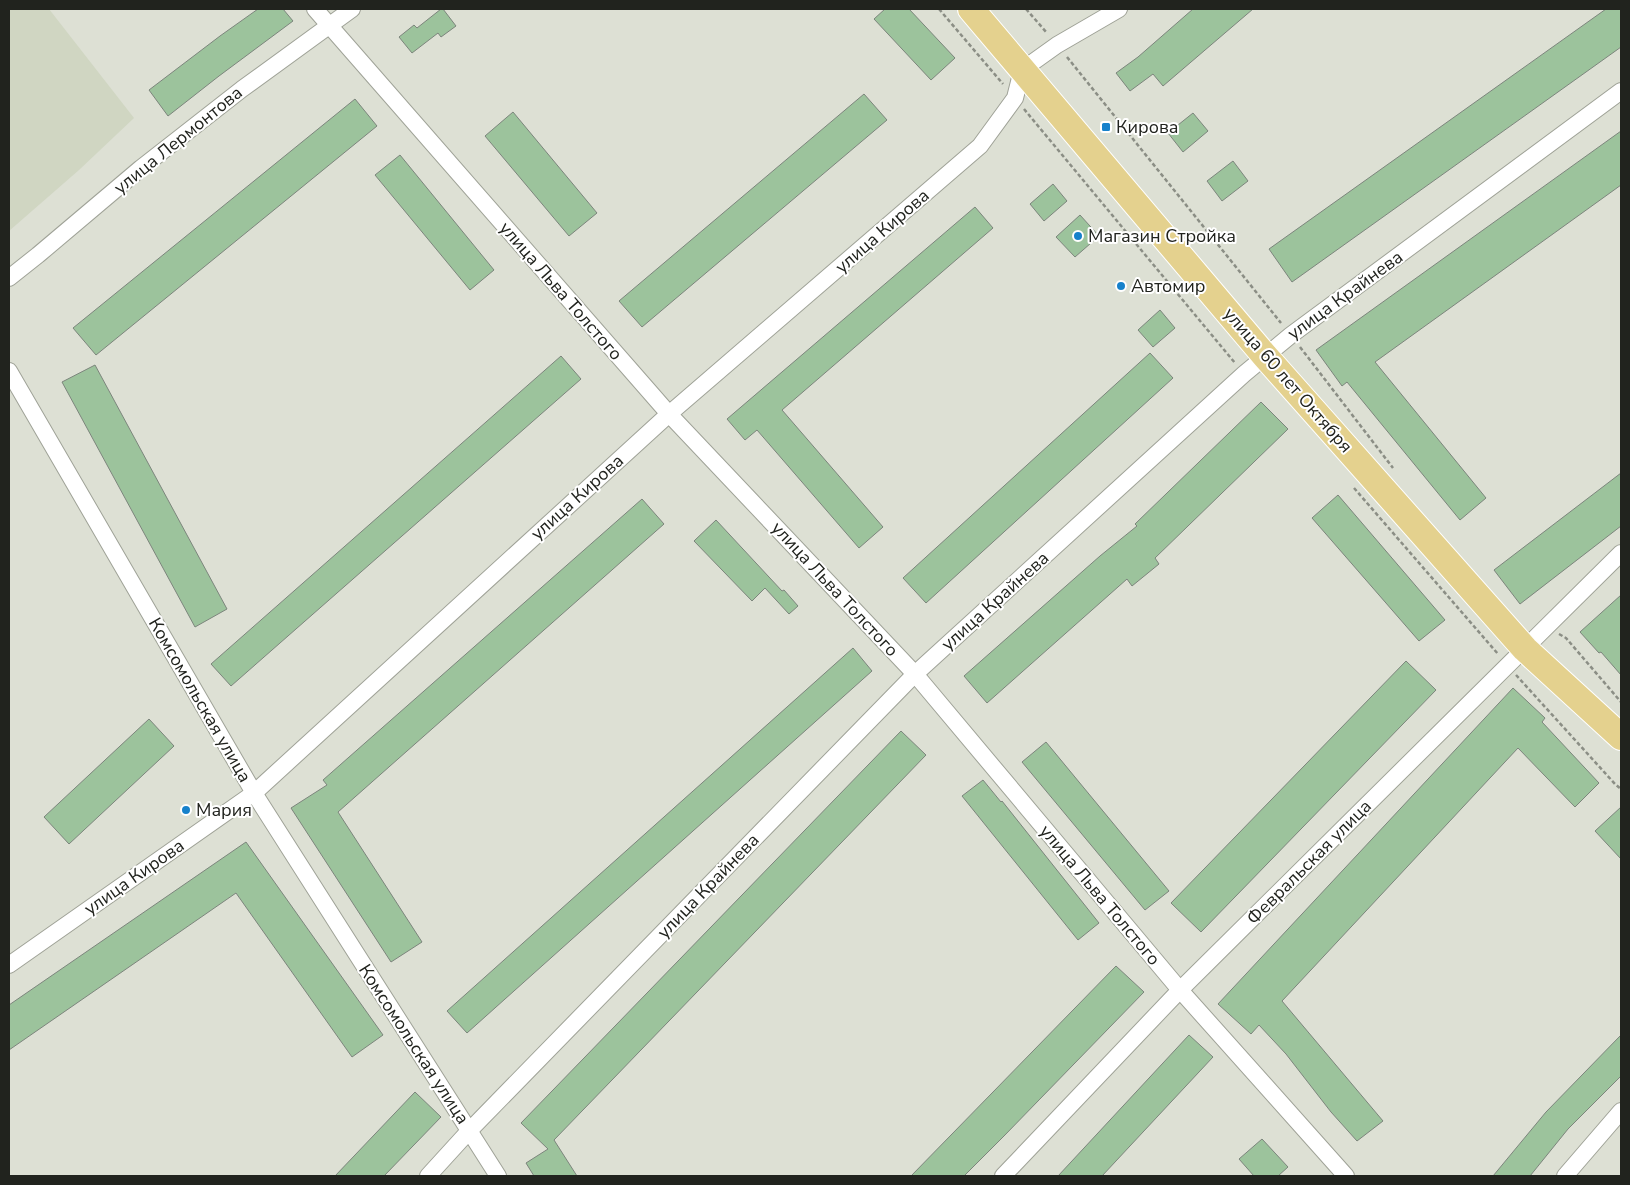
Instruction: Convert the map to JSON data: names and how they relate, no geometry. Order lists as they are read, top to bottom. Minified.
{"streets":{"main road":["улица 60 лет Октября"],"street":["улица Лермонтова","улица Кирова","улица Льва Толстого","улица Крайнева","Комсомольская улица","Февральская улица"]},"crossings":[["улица Лермонтова","улица Льва Толстого"],["улица Кирова","улица Льва Толстого"],["улица Кирова","улица 60 лет Октября"],["улица Кирова","Комсомольская улица"],["улица Льва Толстого","улица Крайнева"],["улица Льва Толстого","Февральская улица"],["улица Крайнева","улица 60 лет Октября"],["улица Крайнева","Комсомольская улица"],["улица 60 лет Октября","Февральская улица"]],"places":{"transit":["Кирова"],"other":["Магазин Стройка","Автомир","Мария"]}}
